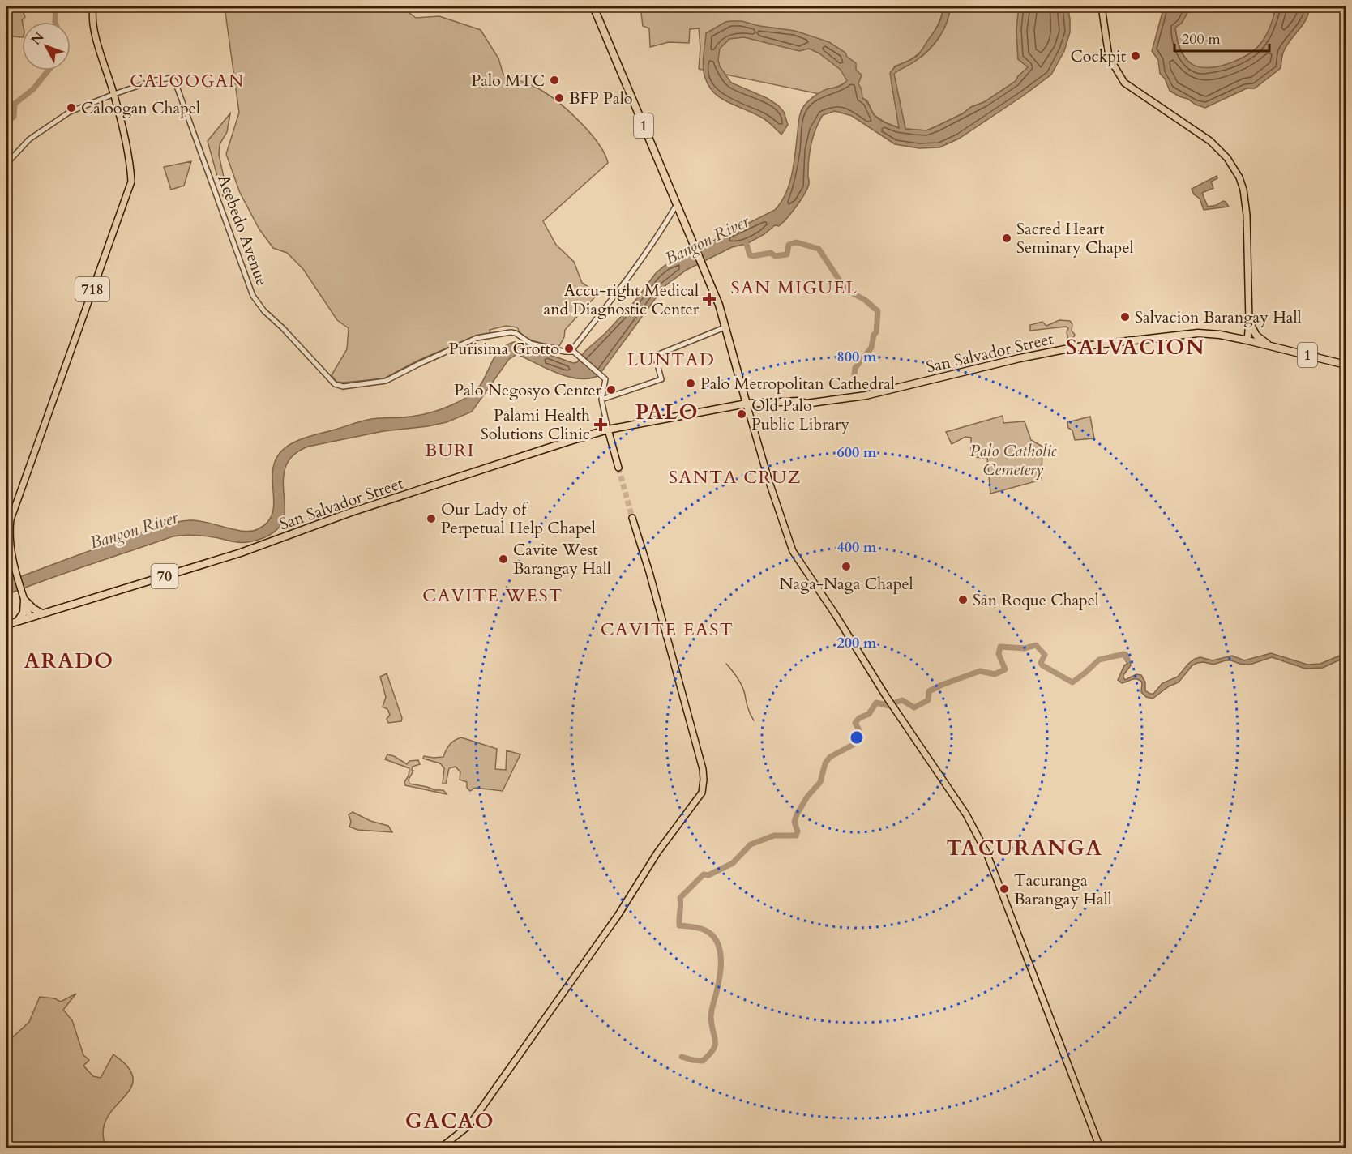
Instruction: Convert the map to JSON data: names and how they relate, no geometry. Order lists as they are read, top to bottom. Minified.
{"streets":{"highway":["1","San Salvador Street","70"],"main road":["718"],"street":["Acebedo Avenue"]},"crossings":[["1","San Salvador Street"],["Acebedo Avenue","718"],["718","San Salvador Street"],["San Salvador Street","70"]],"districts":["CALOOGAN","SAN MIGUEL","SALVACION","LUNTAD","PALO","BURI","SANTA CRUZ","CAVITE WEST","CAVITE EAST","ARADO","TACURANGA","GACAO"],"water":["Bangon River"],"parks":["Palo Catholic Cemetery"],"places":{"other":["Cockpit","Palo MTC","BFP Palo","Caloogan Chapel","Sacred Heart Seminary Chapel","Salvacion Barangay Hall","Purisima Grotto","Palo Metropolitan Cathedral","Palo Negosyo Center","Old Palo Public Library","Our Lady of Perpetual Help Chapel","Cavite West Barangay Hall","Naga-Naga Chapel","San Roque Chapel","Tacuranga Barangay Hall"],"health":["Accu-right Medical and Diagnostic Center","Palami Health Solutions Clinic"]},"scale_bar":"200 m","north":"top left","rings":["800 m","600 m","400 m","200 m"]}
